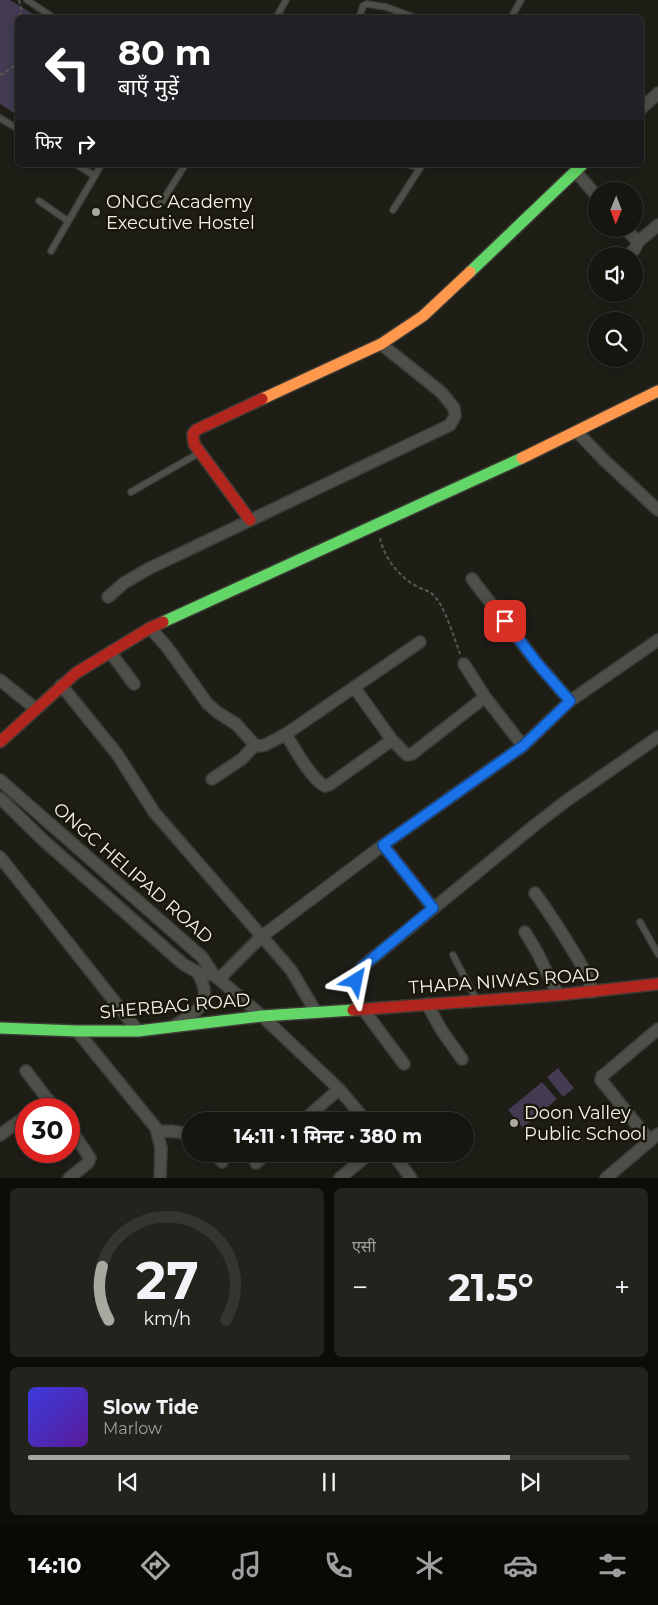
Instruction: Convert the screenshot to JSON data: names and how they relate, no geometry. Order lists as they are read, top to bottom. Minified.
{"streets":{"street":["ONGC HELIPAD ROAD","THAPA NIWAS ROAD","SHERBAG ROAD"]},"crossings":[["ONGC HELIPAD ROAD","THAPA NIWAS ROAD"],["ONGC HELIPAD ROAD","SHERBAG ROAD"],["THAPA NIWAS ROAD","SHERBAG ROAD"]],"places":["ONGC Academy Executive Hostel","Doon Valley Public School"],"north":"bottom","page":{"turn":["80 m","बाएँ मुड़ें"],"then":"फिर","limit":"30","trip":"14:11 · 1 मिनट · 380 m","tile":"एसी","heat":["−","21.5°","+"],"song":["Slow Tide","Marlow"],"tabs":"14:10","gauge":["27","km/h"]}}
